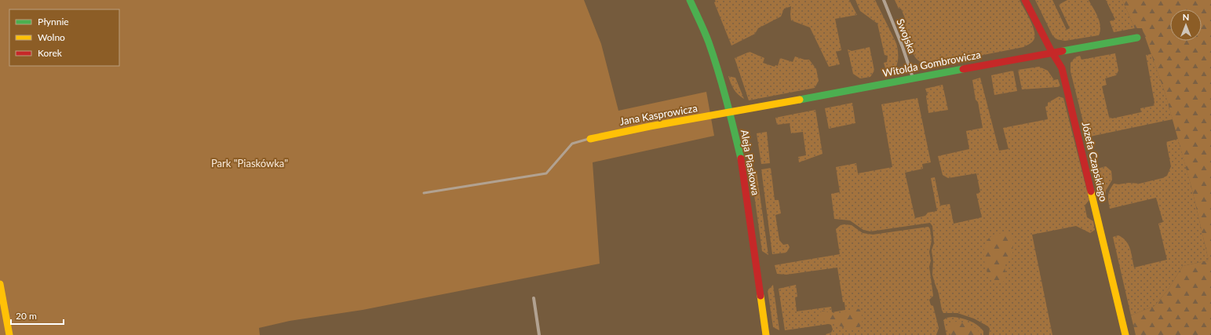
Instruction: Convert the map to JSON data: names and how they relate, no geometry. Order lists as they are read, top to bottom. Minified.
{"streets":{"street":["Swojska","Witolda Gombrowicza","Jana Kasprowicza","Józefa Czapskiego","Aleja Piaskowa"]},"crossings":[["Swojska","Witolda Gombrowicza"],["Witolda Gombrowicza","Jana Kasprowicza"],["Witolda Gombrowicza","Józefa Czapskiego"],["Witolda Gombrowicza","Aleja Piaskowa"],["Jana Kasprowicza","Aleja Piaskowa"]],"parks":["Park \"Piaskówka\""],"legend":["Płynnie","Wolno","Korek"],"scale_bar":"20 m","north":"top"}
